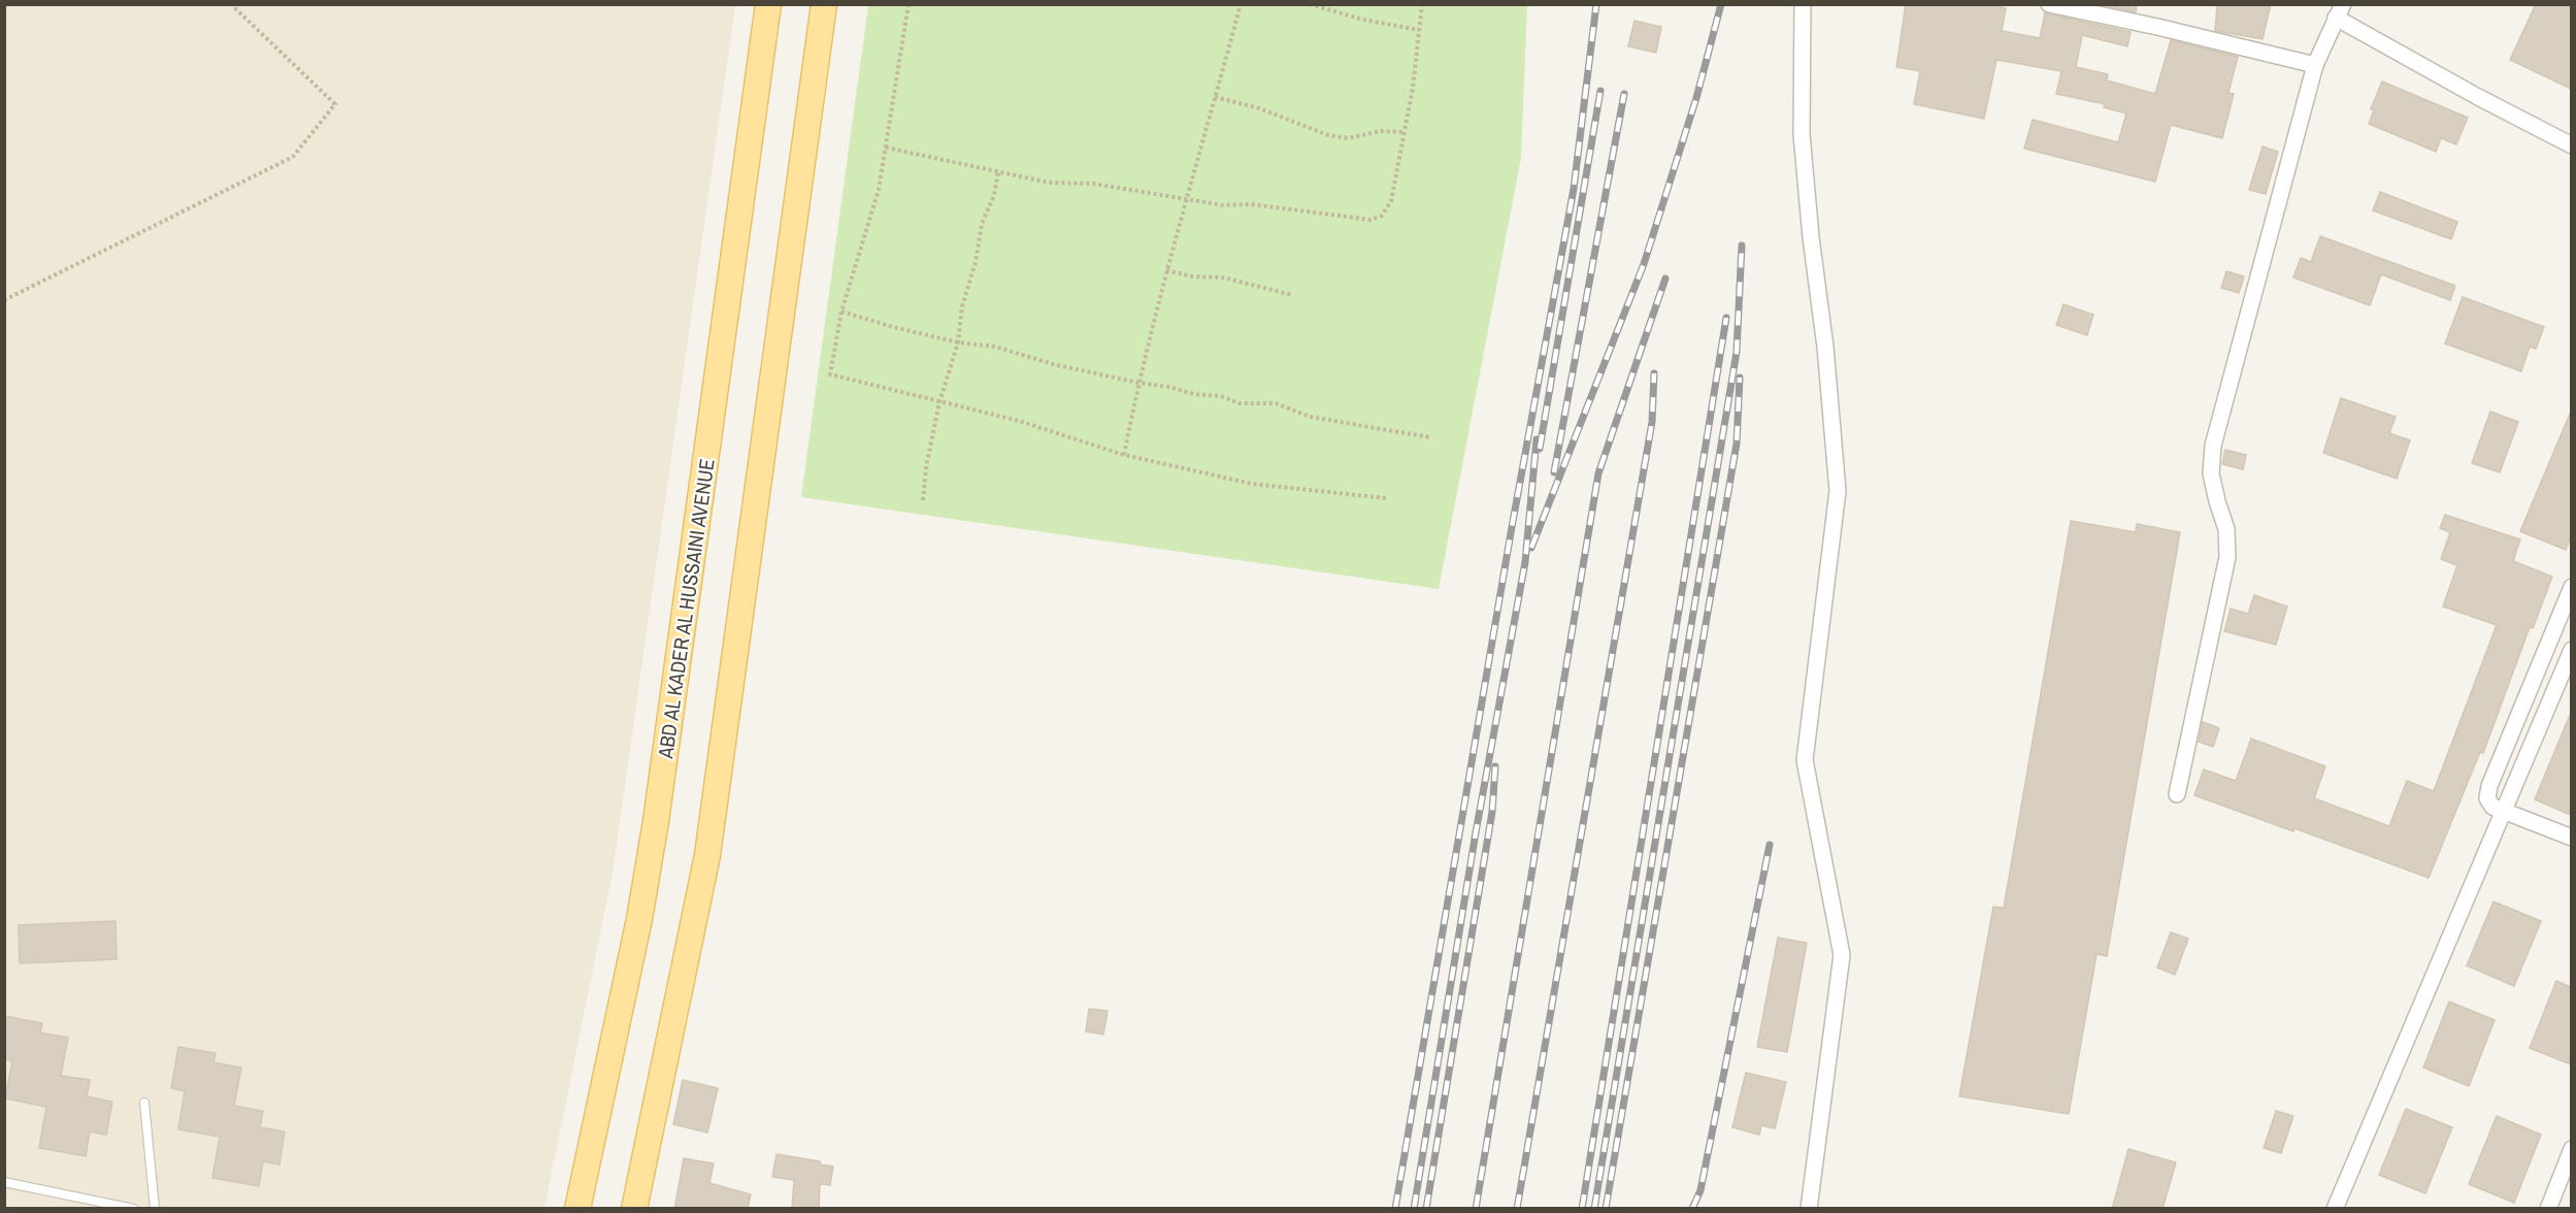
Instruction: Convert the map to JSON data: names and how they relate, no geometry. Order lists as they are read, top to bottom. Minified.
{"streets":{"main road":["ABD AL KADER AL HUSSAINI AVENUE"]}}
